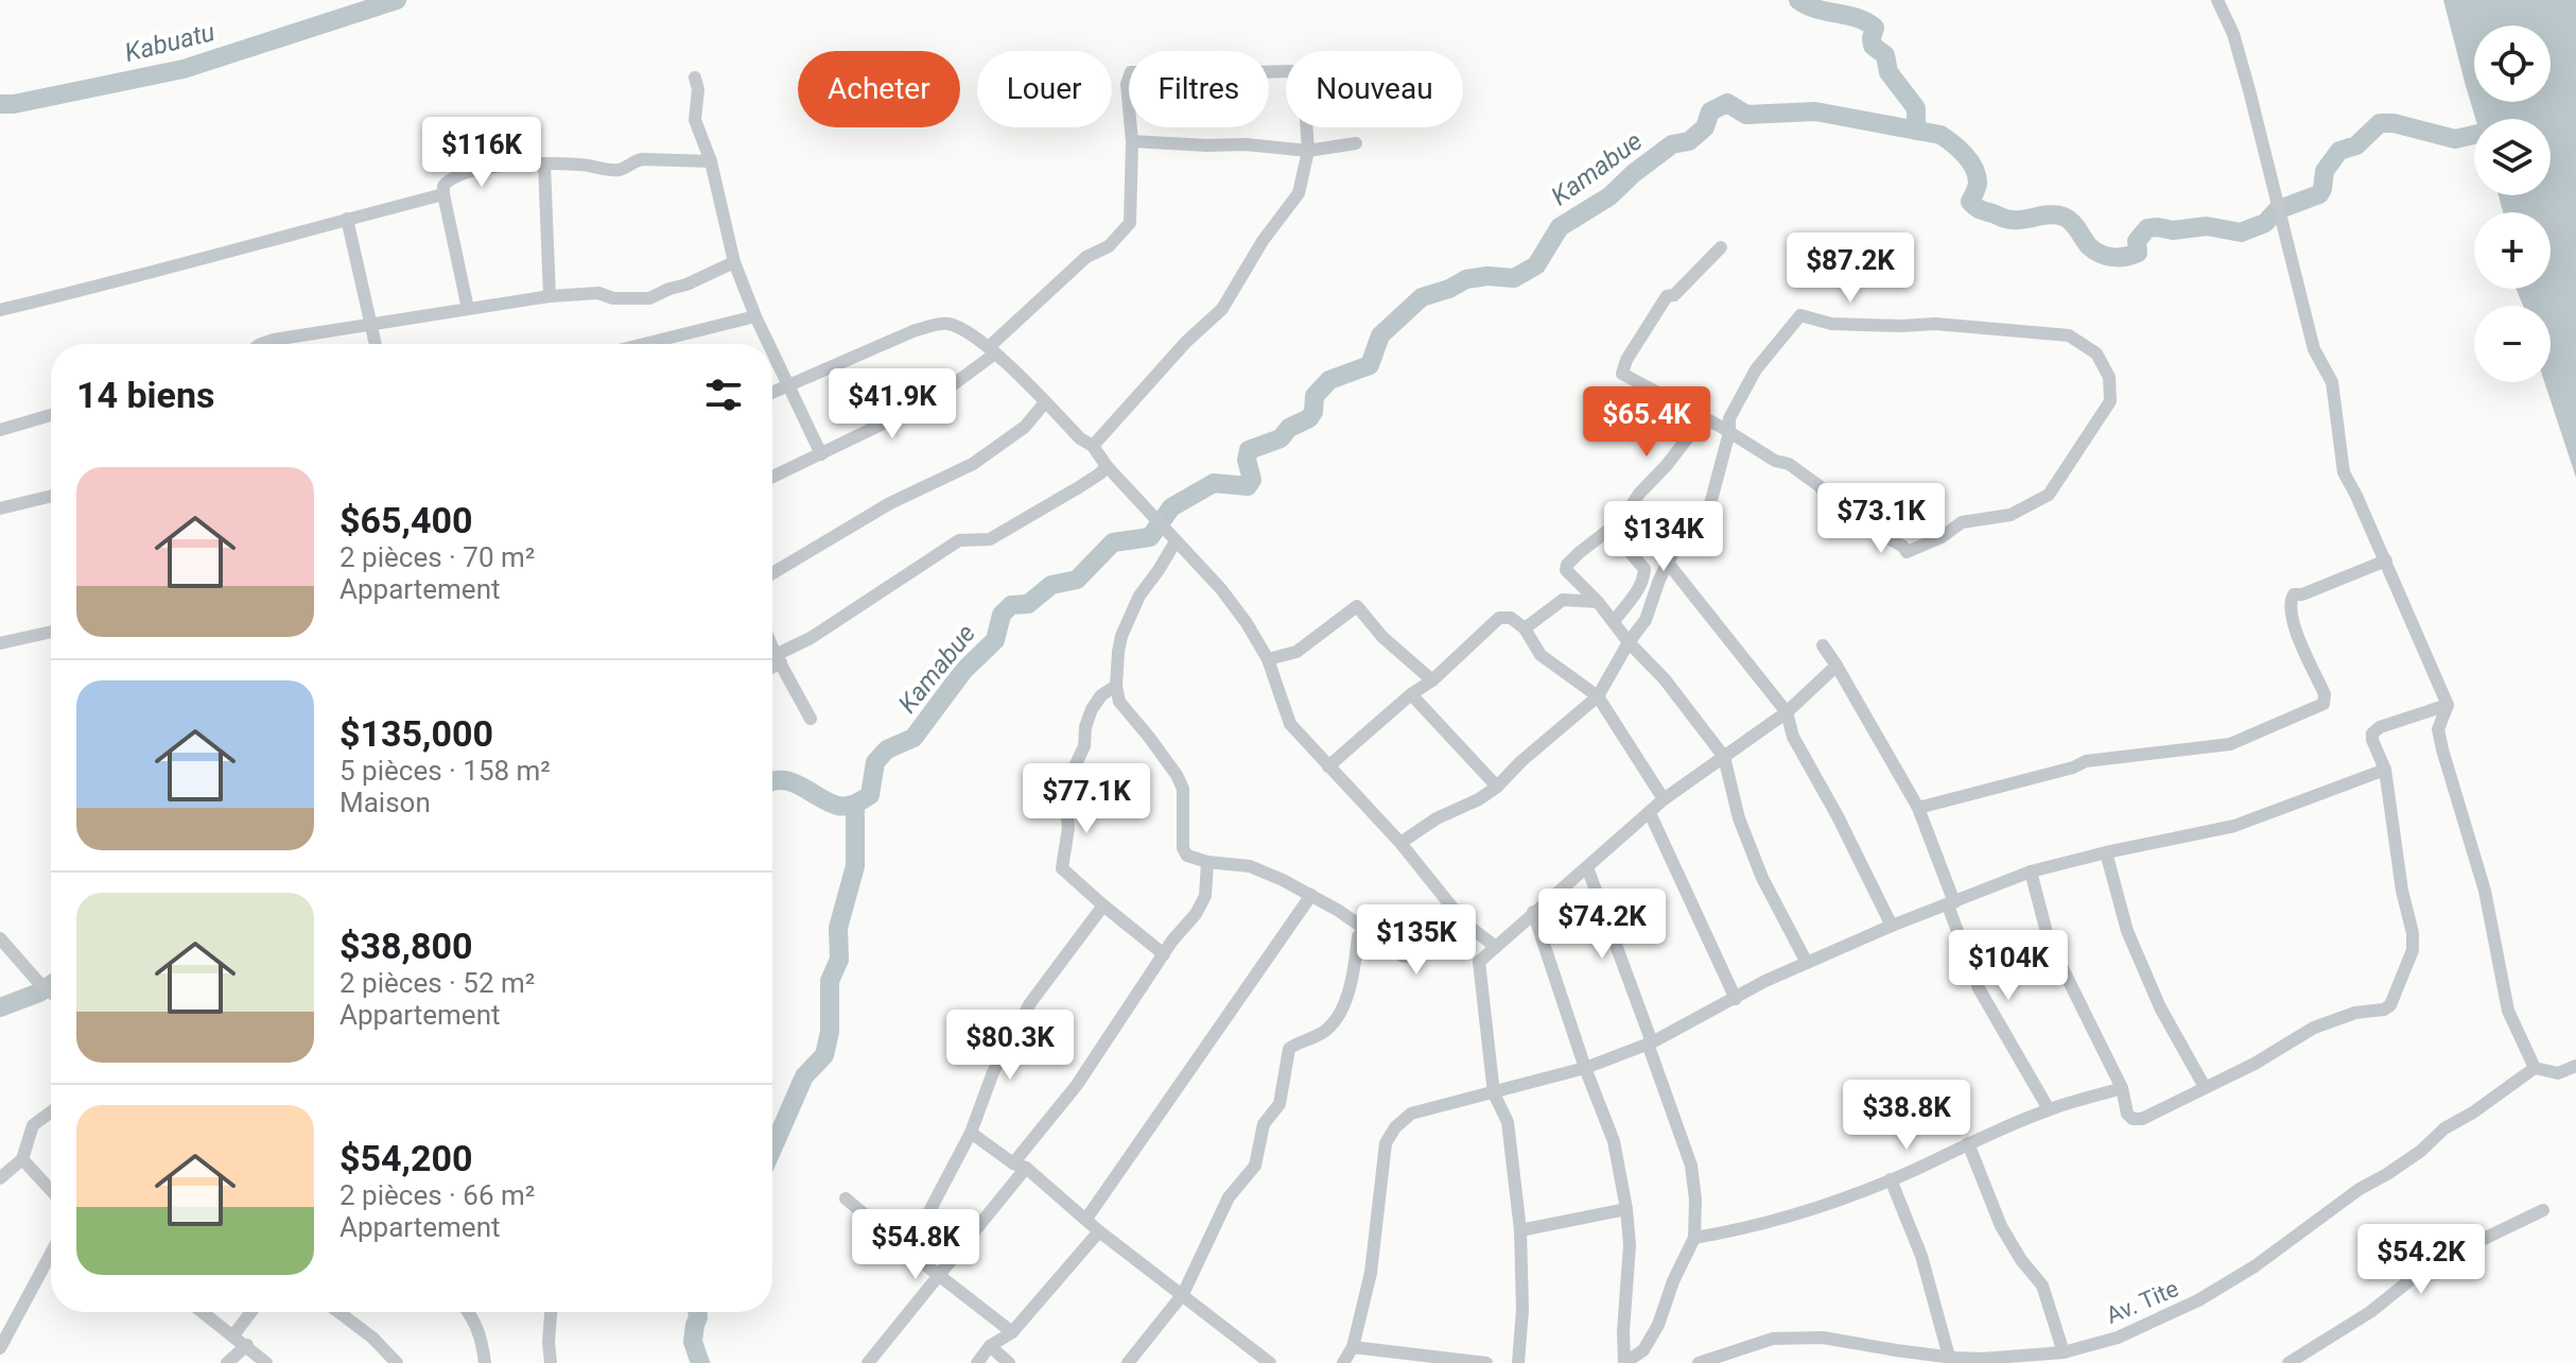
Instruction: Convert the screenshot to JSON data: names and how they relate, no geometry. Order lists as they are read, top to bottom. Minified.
{"streets":{"street":["Av. Tite"]},"water":["Kabuatu","Kamabue"],"page":{"map_buttons":["+","−"],"chip":["Acheter","Louer","Filtres","Nouveau"],"price":["$116K","$87.2K","$41.9K","$65.4K","$73.1K","$134K","$77.1K","$74.2K","$135K","$104K","$80.3K","$38.8K","$54.8K","$54.2K"],"heading":"14 biens","list":[{"name":"$65,400","note":"2 pièces · 70 m² · Appartement"},{"name":"$135,000","note":"5 pièces · 158 m² · Maison"},{"name":"$38,800","note":"2 pièces · 52 m² · Appartement"},{"name":"$54,200","note":"2 pièces · 66 m² · Appartement"}]}}
